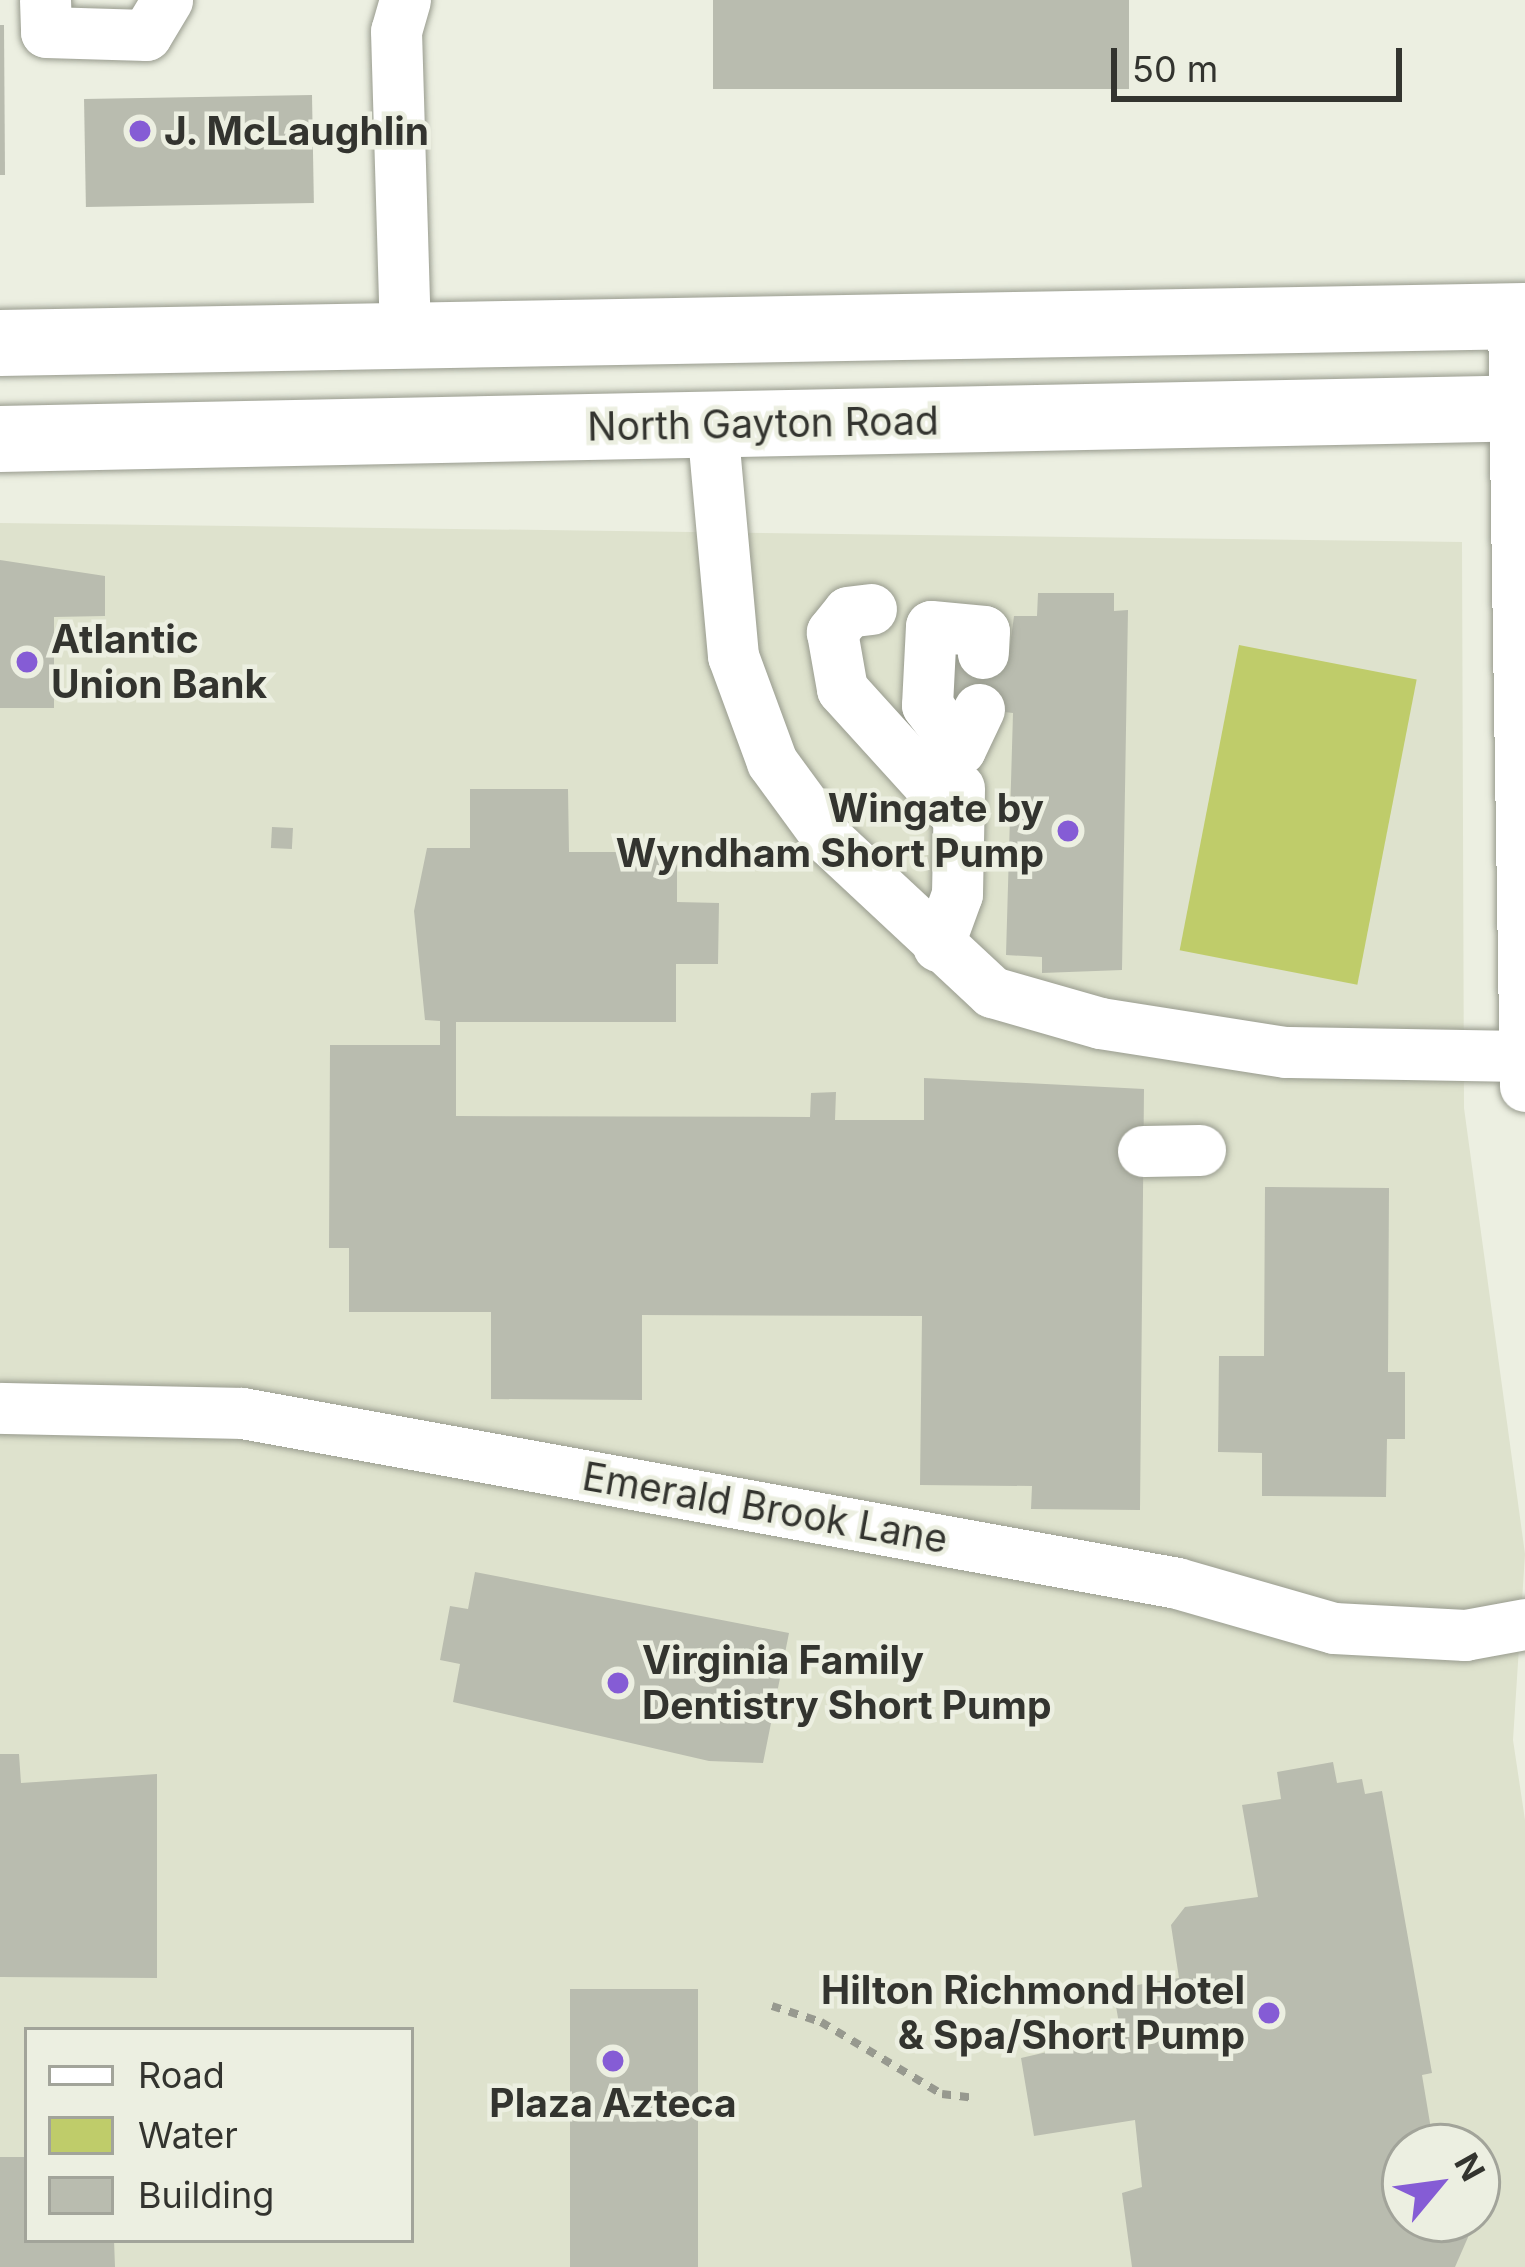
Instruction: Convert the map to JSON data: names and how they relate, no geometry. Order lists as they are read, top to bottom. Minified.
{"streets":{"main road":["North Gayton Road"],"street":["Emerald Brook Lane"]},"places":["J. McLaughlin","Atlantic Union Bank","Wingate by Wyndham Short Pump","Virginia Family Dentistry Short Pump","Hilton Richmond Hotel & Spa/Short Pump","Plaza Azteca"],"legend":["Road","Water","Building"],"scale_bar":"50 m","north":"top right"}
